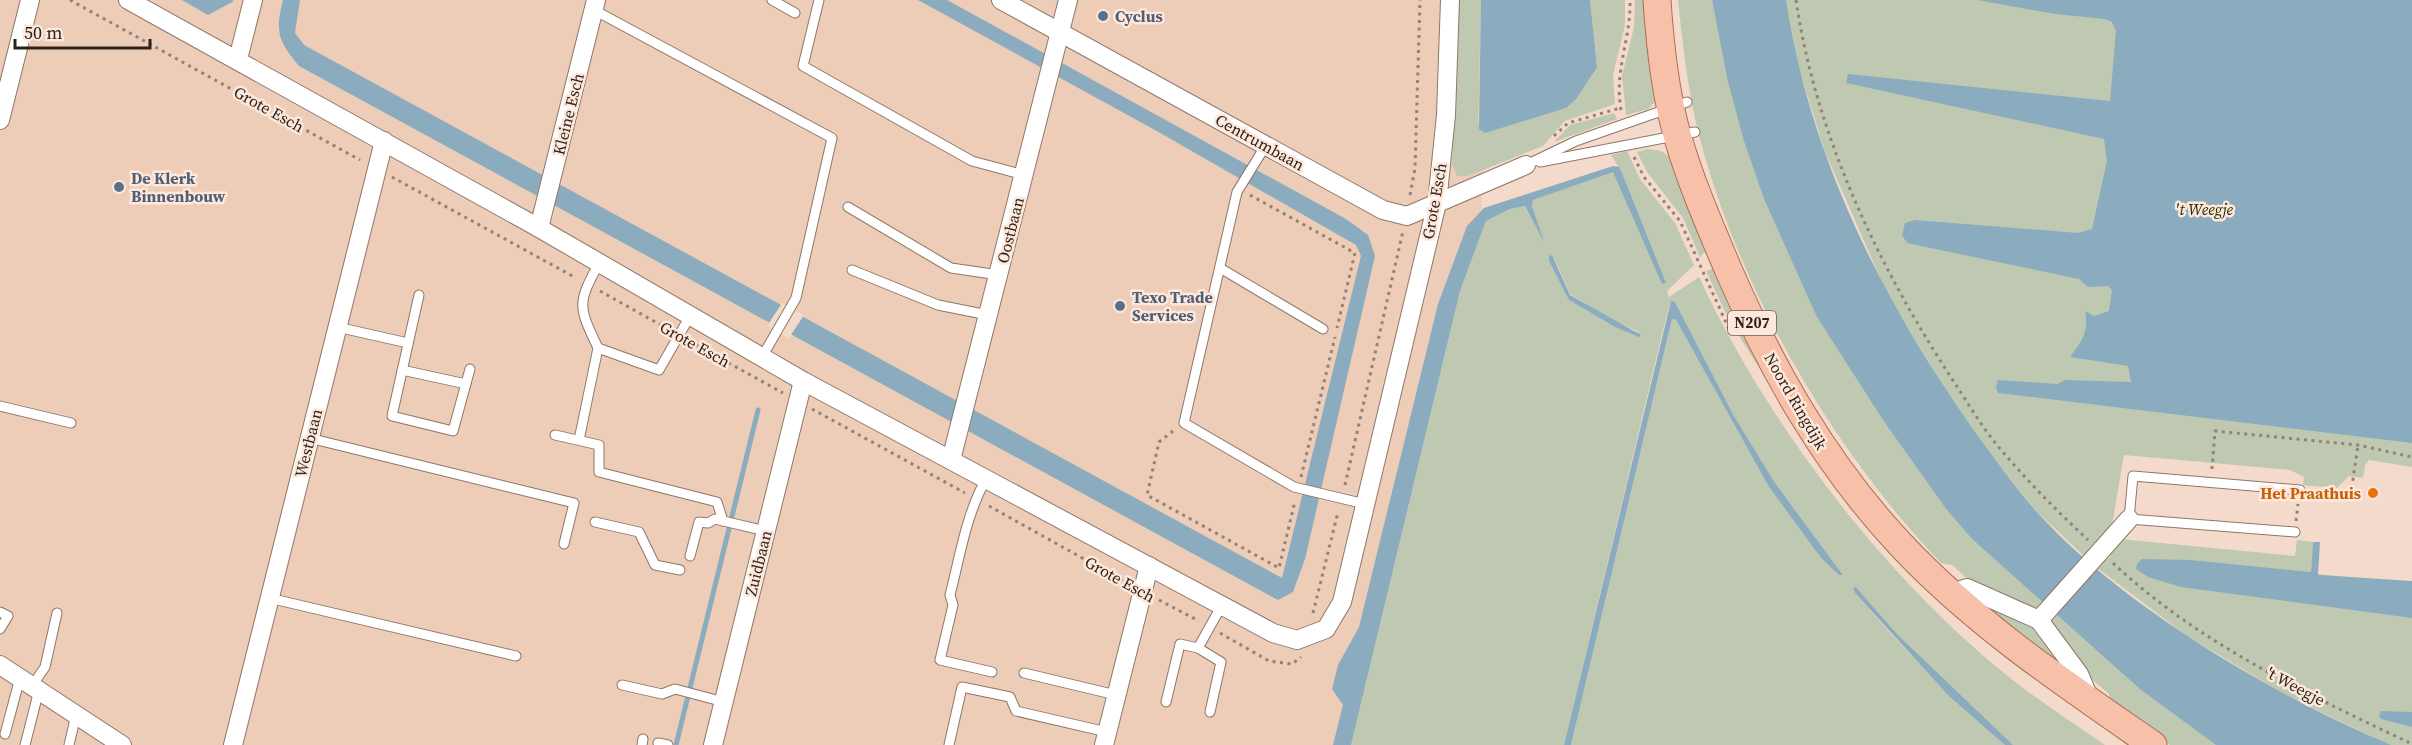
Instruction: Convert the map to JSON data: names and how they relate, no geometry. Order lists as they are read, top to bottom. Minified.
{"streets":{"main road":["N207","Noord Ringdijk"],"street":["Grote Esch","Kleine Esch","Centrumbaan","Oostbaan","Westbaan","Zuidbaan"],"path":["'t Weegje"]},"crossings":[["Grote Esch","Kleine Esch"],["Grote Esch","Centrumbaan"],["Grote Esch","Oostbaan"],["Grote Esch","Westbaan"],["Grote Esch","Zuidbaan"],["Centrumbaan","Oostbaan"]],"parks":["'t Weegje"],"places":["Cyclus","De Klerk Binnenbouw","Texo Trade Services","Het Praathuis"],"scale_bar":"50 m"}
